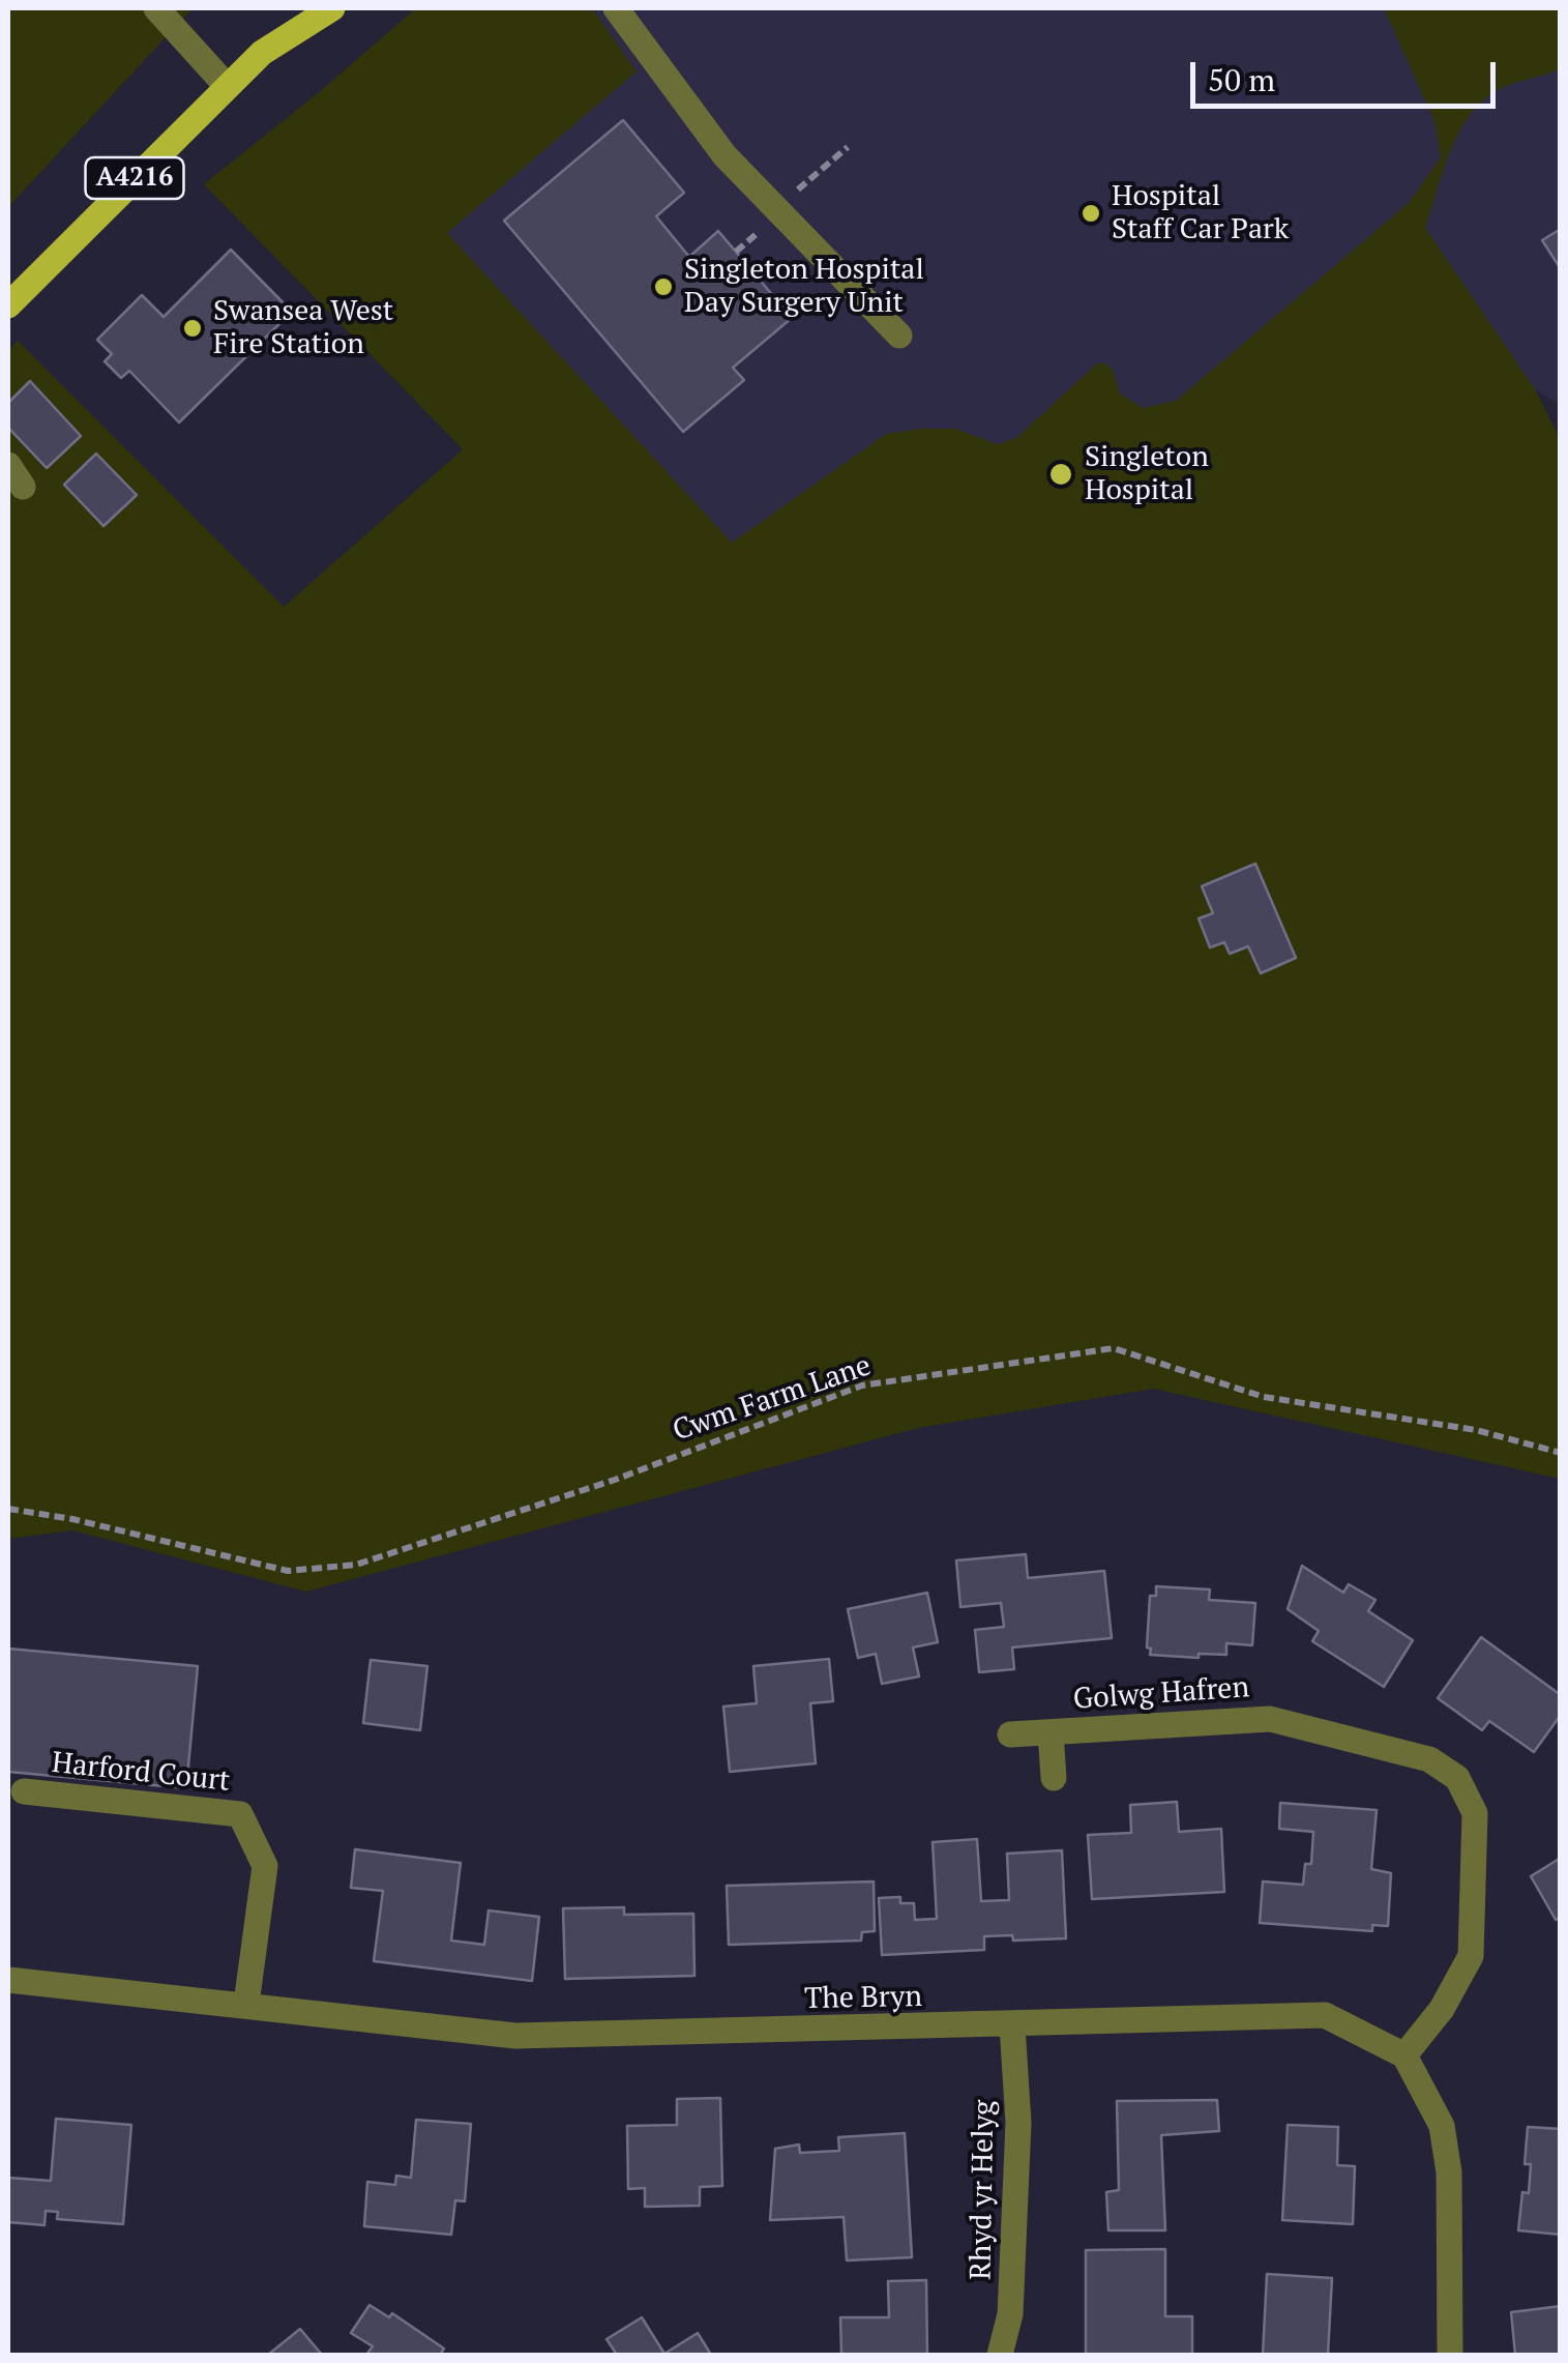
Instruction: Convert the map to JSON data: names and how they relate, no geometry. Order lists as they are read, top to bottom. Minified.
{"streets":{"main road":["A4216"],"street":["Golwg Hafren","Harford Court","The Bryn","Rhyd yr Helyg"],"path":["Cwm Farm Lane"]},"crossings":[["Golwg Hafren","The Bryn"],["Harford Court","The Bryn"],["The Bryn","Rhyd yr Helyg"]],"places":["Hospital Staff Car Park","Singleton Hospital Day Surgery Unit","Swansea West Fire Station","Singleton Hospital"],"scale_bar":"50 m"}
